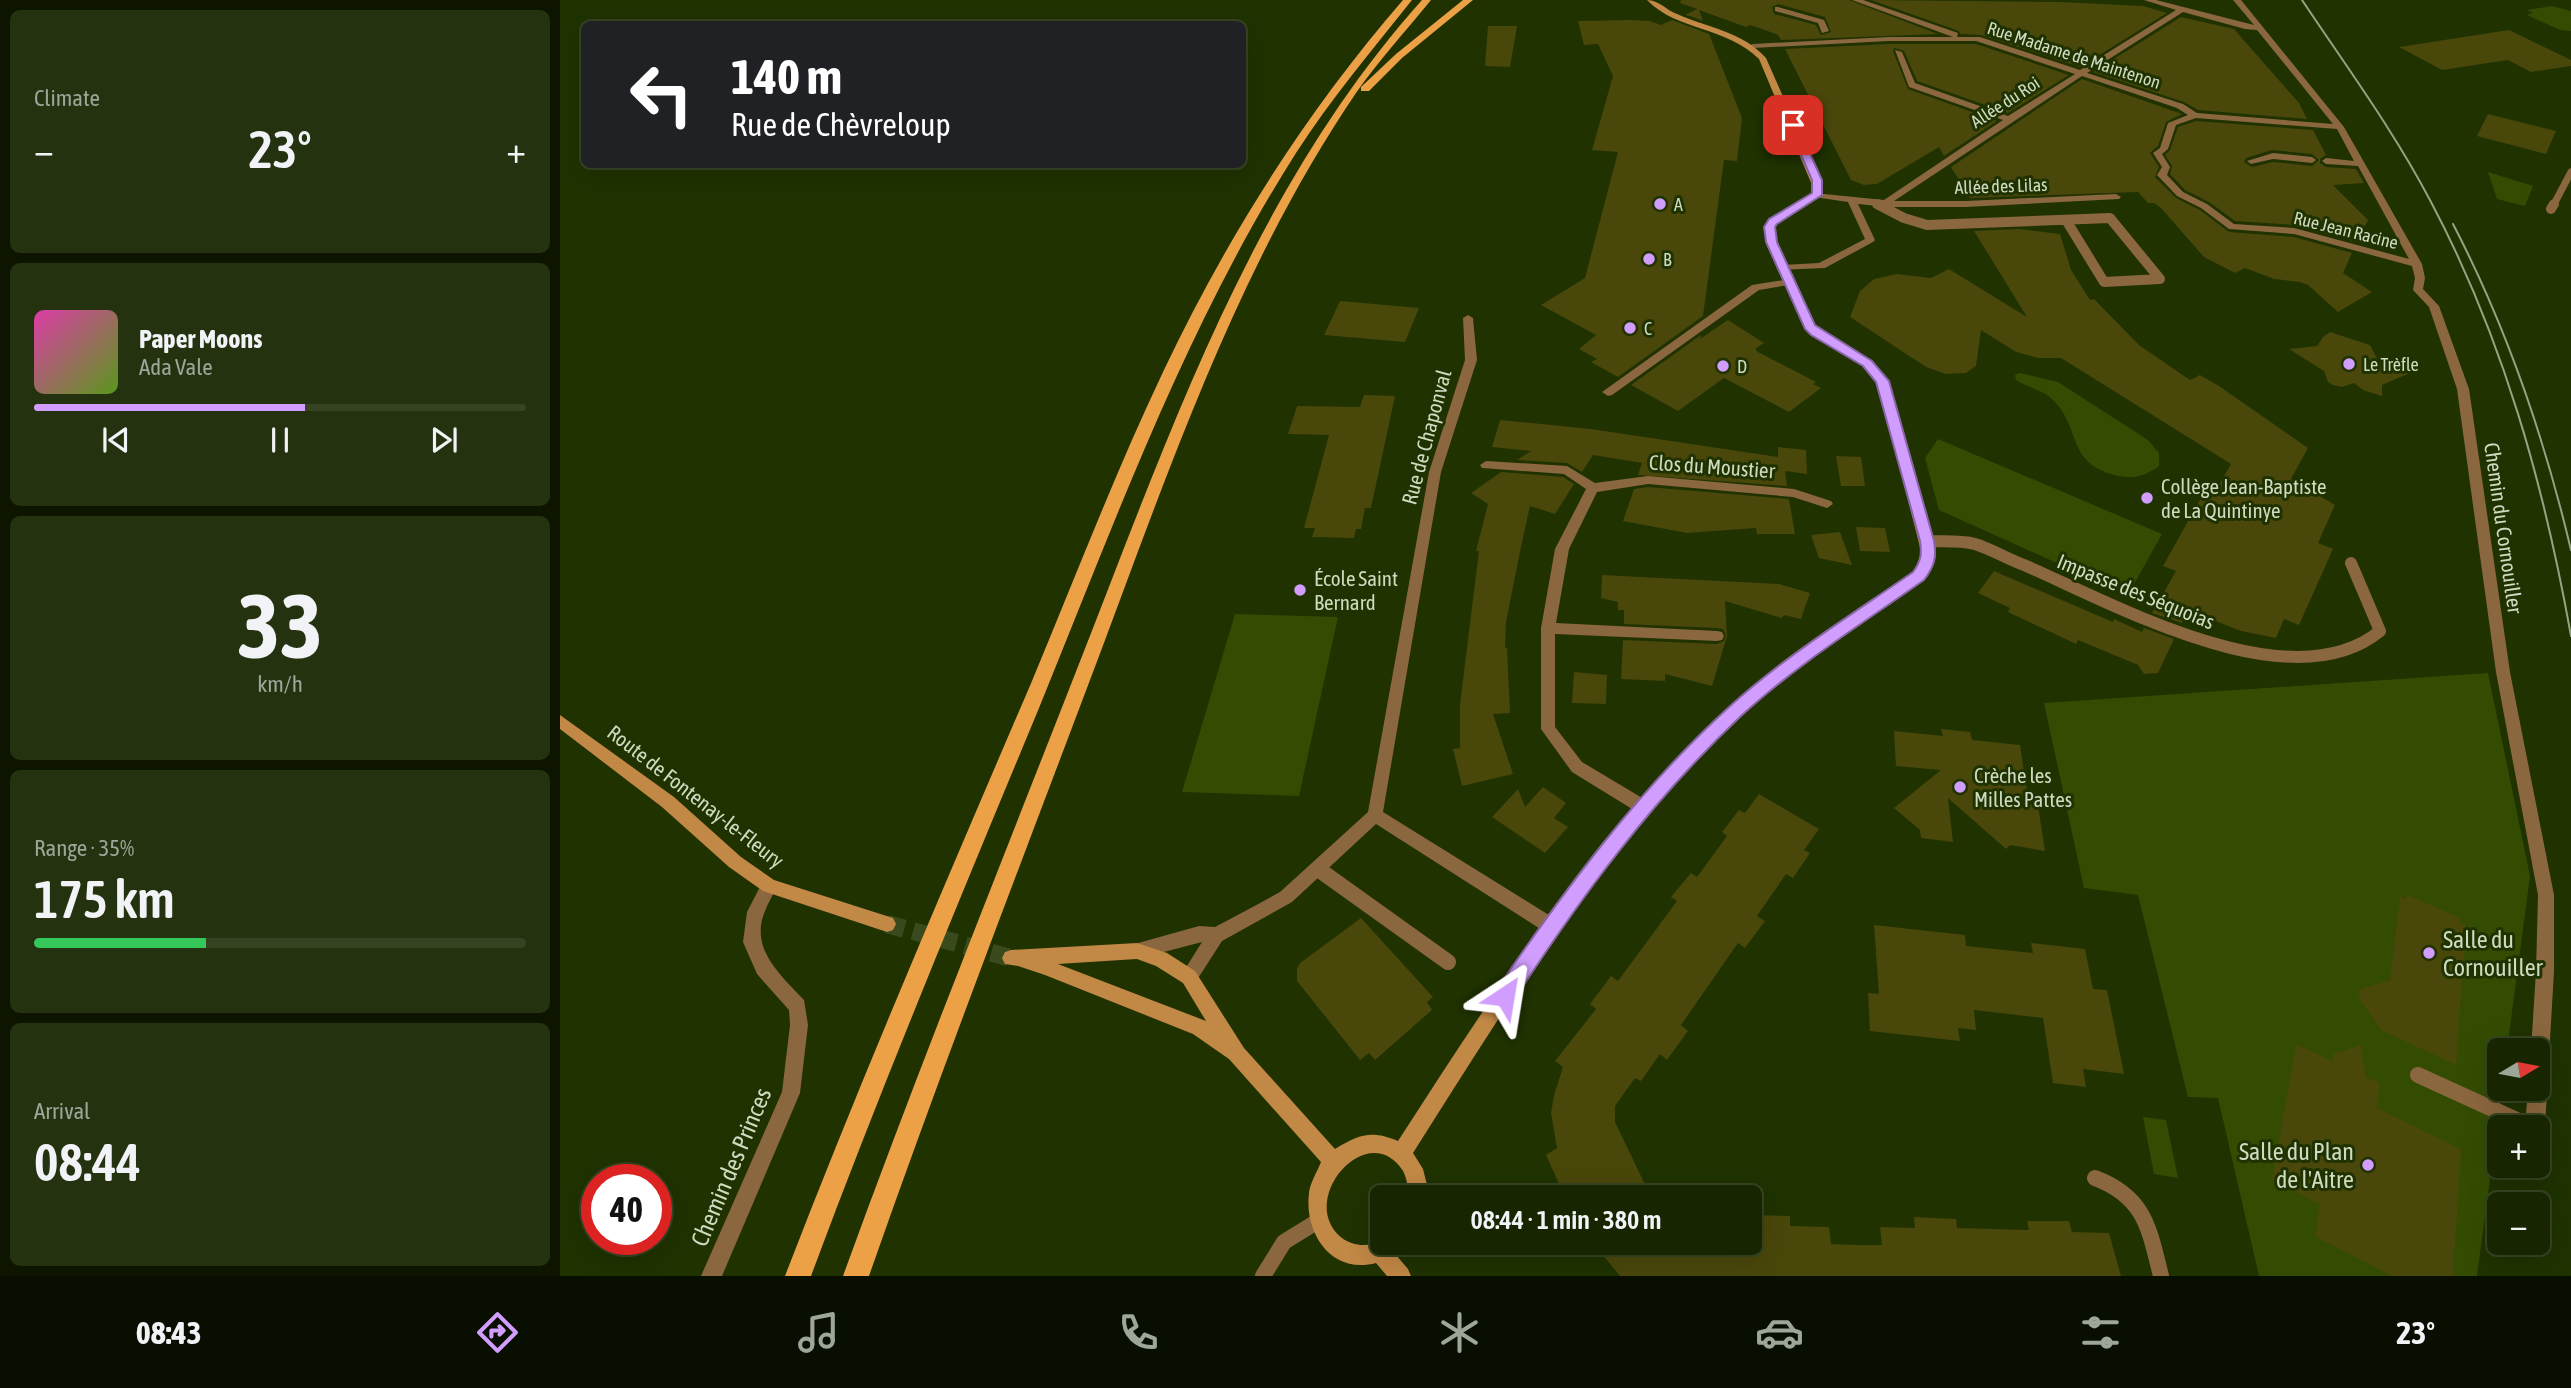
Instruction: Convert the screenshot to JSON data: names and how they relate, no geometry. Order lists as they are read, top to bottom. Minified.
{"streets":{"street":["Rue Madame de Maintenon","Allée du Roi","Allée des Lilas","Rue Jean Racine","Rue de Chaponval","Clos du Moustier","Chemin du Cornouiller","Route de Fontenay-le-Fleury","Chemin des Princes"],"lane":["Impasse des Séquoias"]},"crossings":[["Rue Madame de Maintenon","Allée du Roi"],["Rue Madame de Maintenon","Rue Jean Racine"],["Rue Madame de Maintenon","Chemin du Cornouiller"],["Allée du Roi","Allée des Lilas"],["Rue Jean Racine","Chemin du Cornouiller"],["Route de Fontenay-le-Fleury","Chemin des Princes"]],"places":["A","B","C","Le Trèfle","D","Collège Jean-Baptiste de La Quintinye","École Saint Bernard","Crèche les Milles Pattes","Salle du Cornouiller","Salle du Plan de l'Aitre"],"north":"right","page":{"tile":["Climate",["33","km/h"],["Range · 35%","175 km"],["Arrival","08:44"]],"turn":["140 m","Rue de Chèvreloup"],"heat":["−","23°","+"],"song":["Paper Moons","Ada Vale"],"map_buttons":["+","−"],"limit":"40","trip":"08:44 · 1 min · 380 m","tabs":["08:43","23°"]}}
